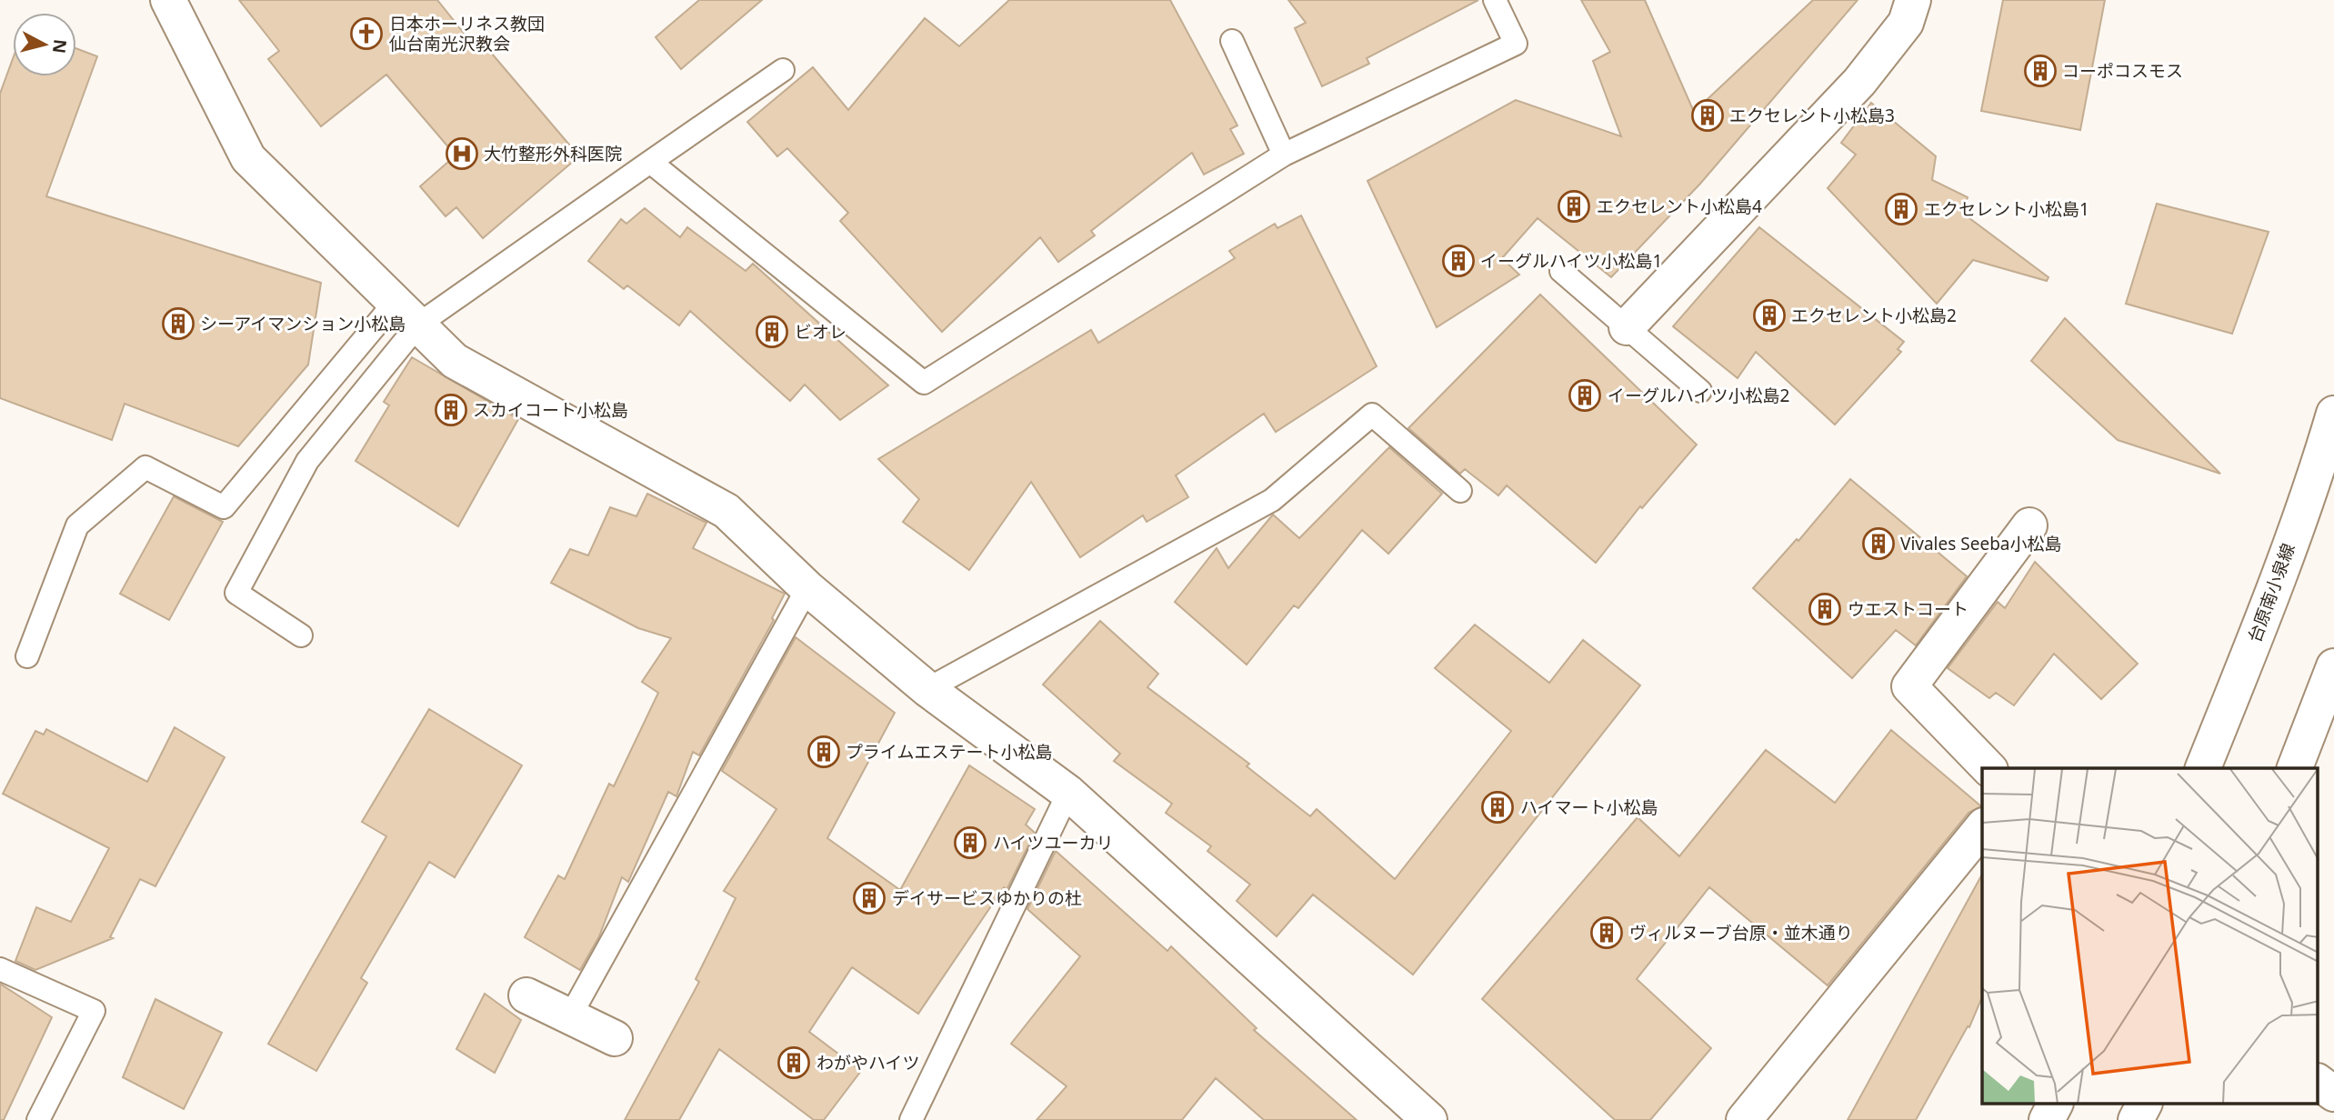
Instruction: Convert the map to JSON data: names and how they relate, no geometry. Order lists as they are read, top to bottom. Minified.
{"streets":{"street":["台原南小泉線"]},"places":{"church":["日本ホーリネス教団 仙台南光沢教会"],"building":["コーポコスモス","エクセレント小松島3","エクセレント小松島4","エクセレント小松島1","イーグルハイツ小松島1","エクセレント小松島2","シーアイマンション小松島","ビオレ","イーグルハイツ小松島2","スカイコート小松島","Vivales Seeba小松島","ウエストコート","プライムエステート小松島","ハイマート小松島","ハイツユーカリ","デイサービスゆかりの杜","ヴィルヌーブ台原・並木通り","わがやハイツ"],"hospital":["大竹整形外科医院"]},"north":"right"}
